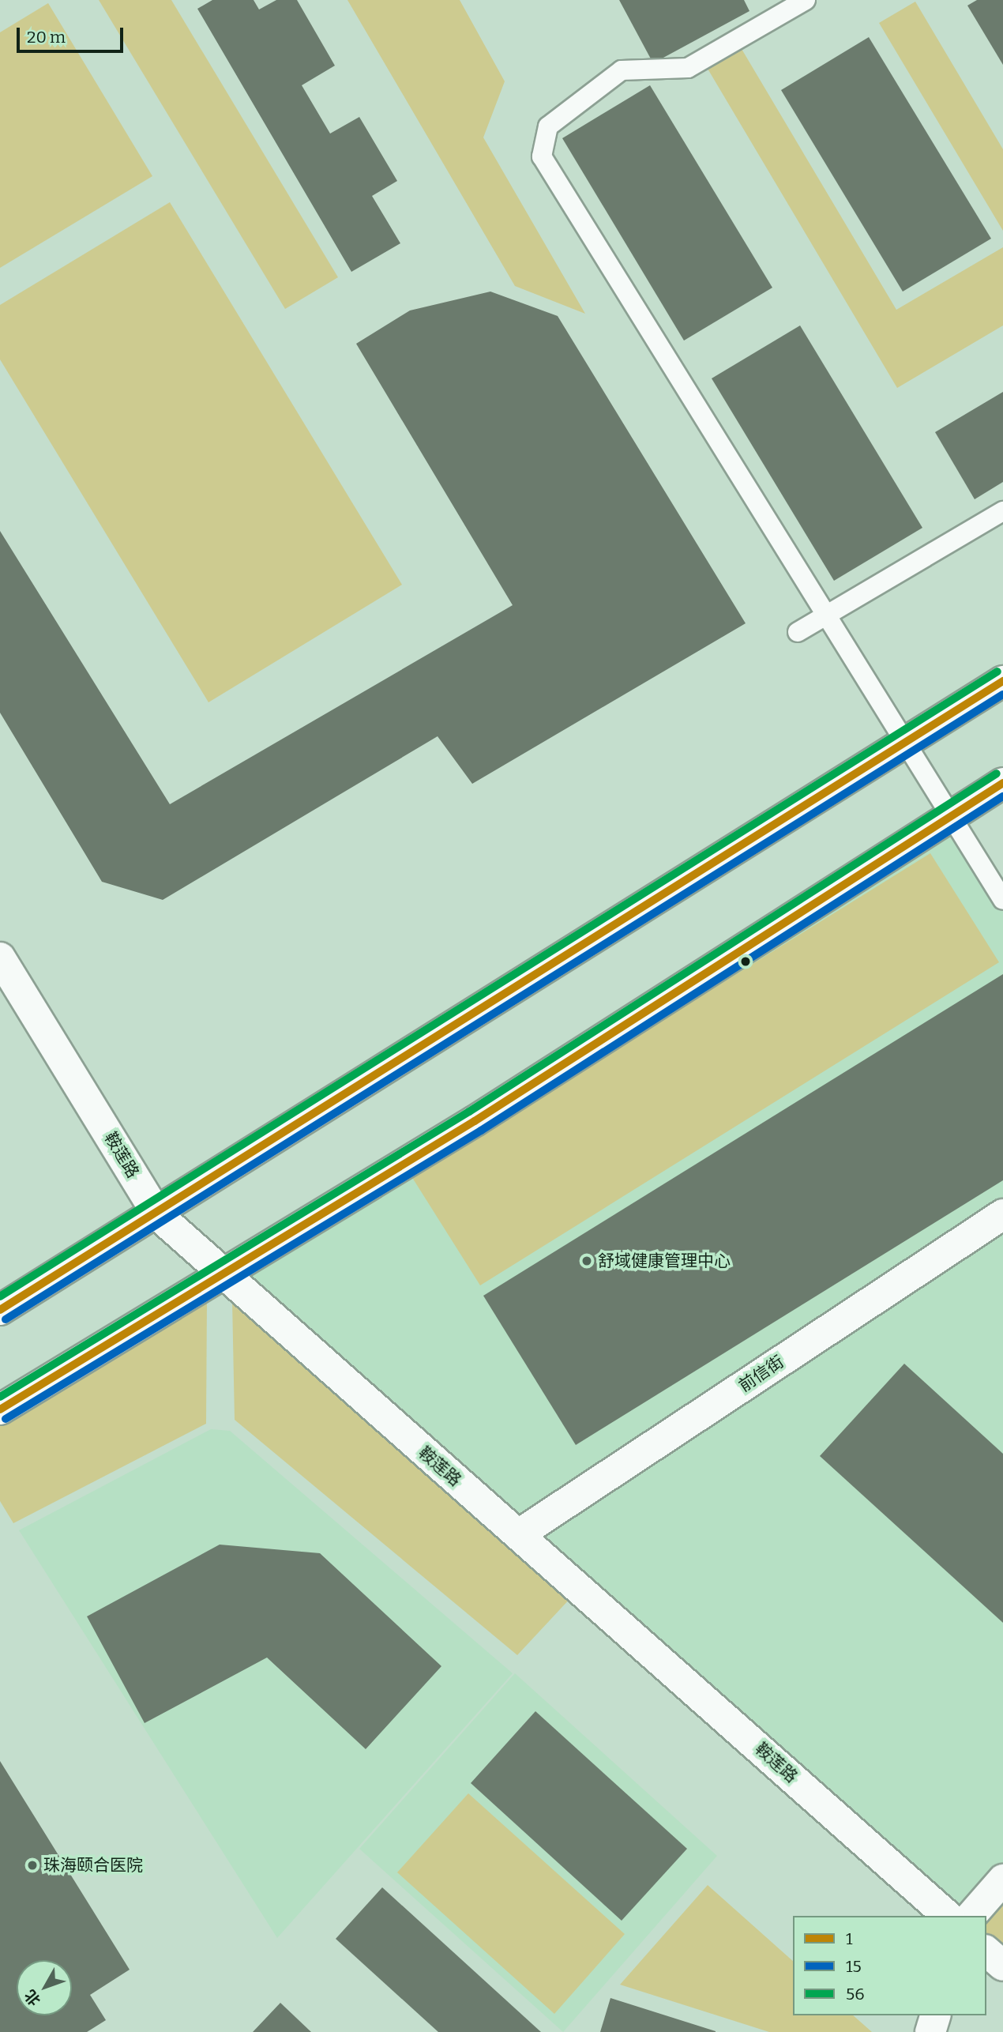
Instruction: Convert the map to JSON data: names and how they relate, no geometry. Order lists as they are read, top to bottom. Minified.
{"streets":{"main road":["鞍莲路","前信街"]},"crossings":[["鞍莲路","前信街"]],"places":["舒域健康管理中心","珠海颐合医院"],"lines":["transit line 56","transit line 1","transit line 15"],"legend":["1","15","56"],"scale_bar":"20 m","north":"bottom left"}
